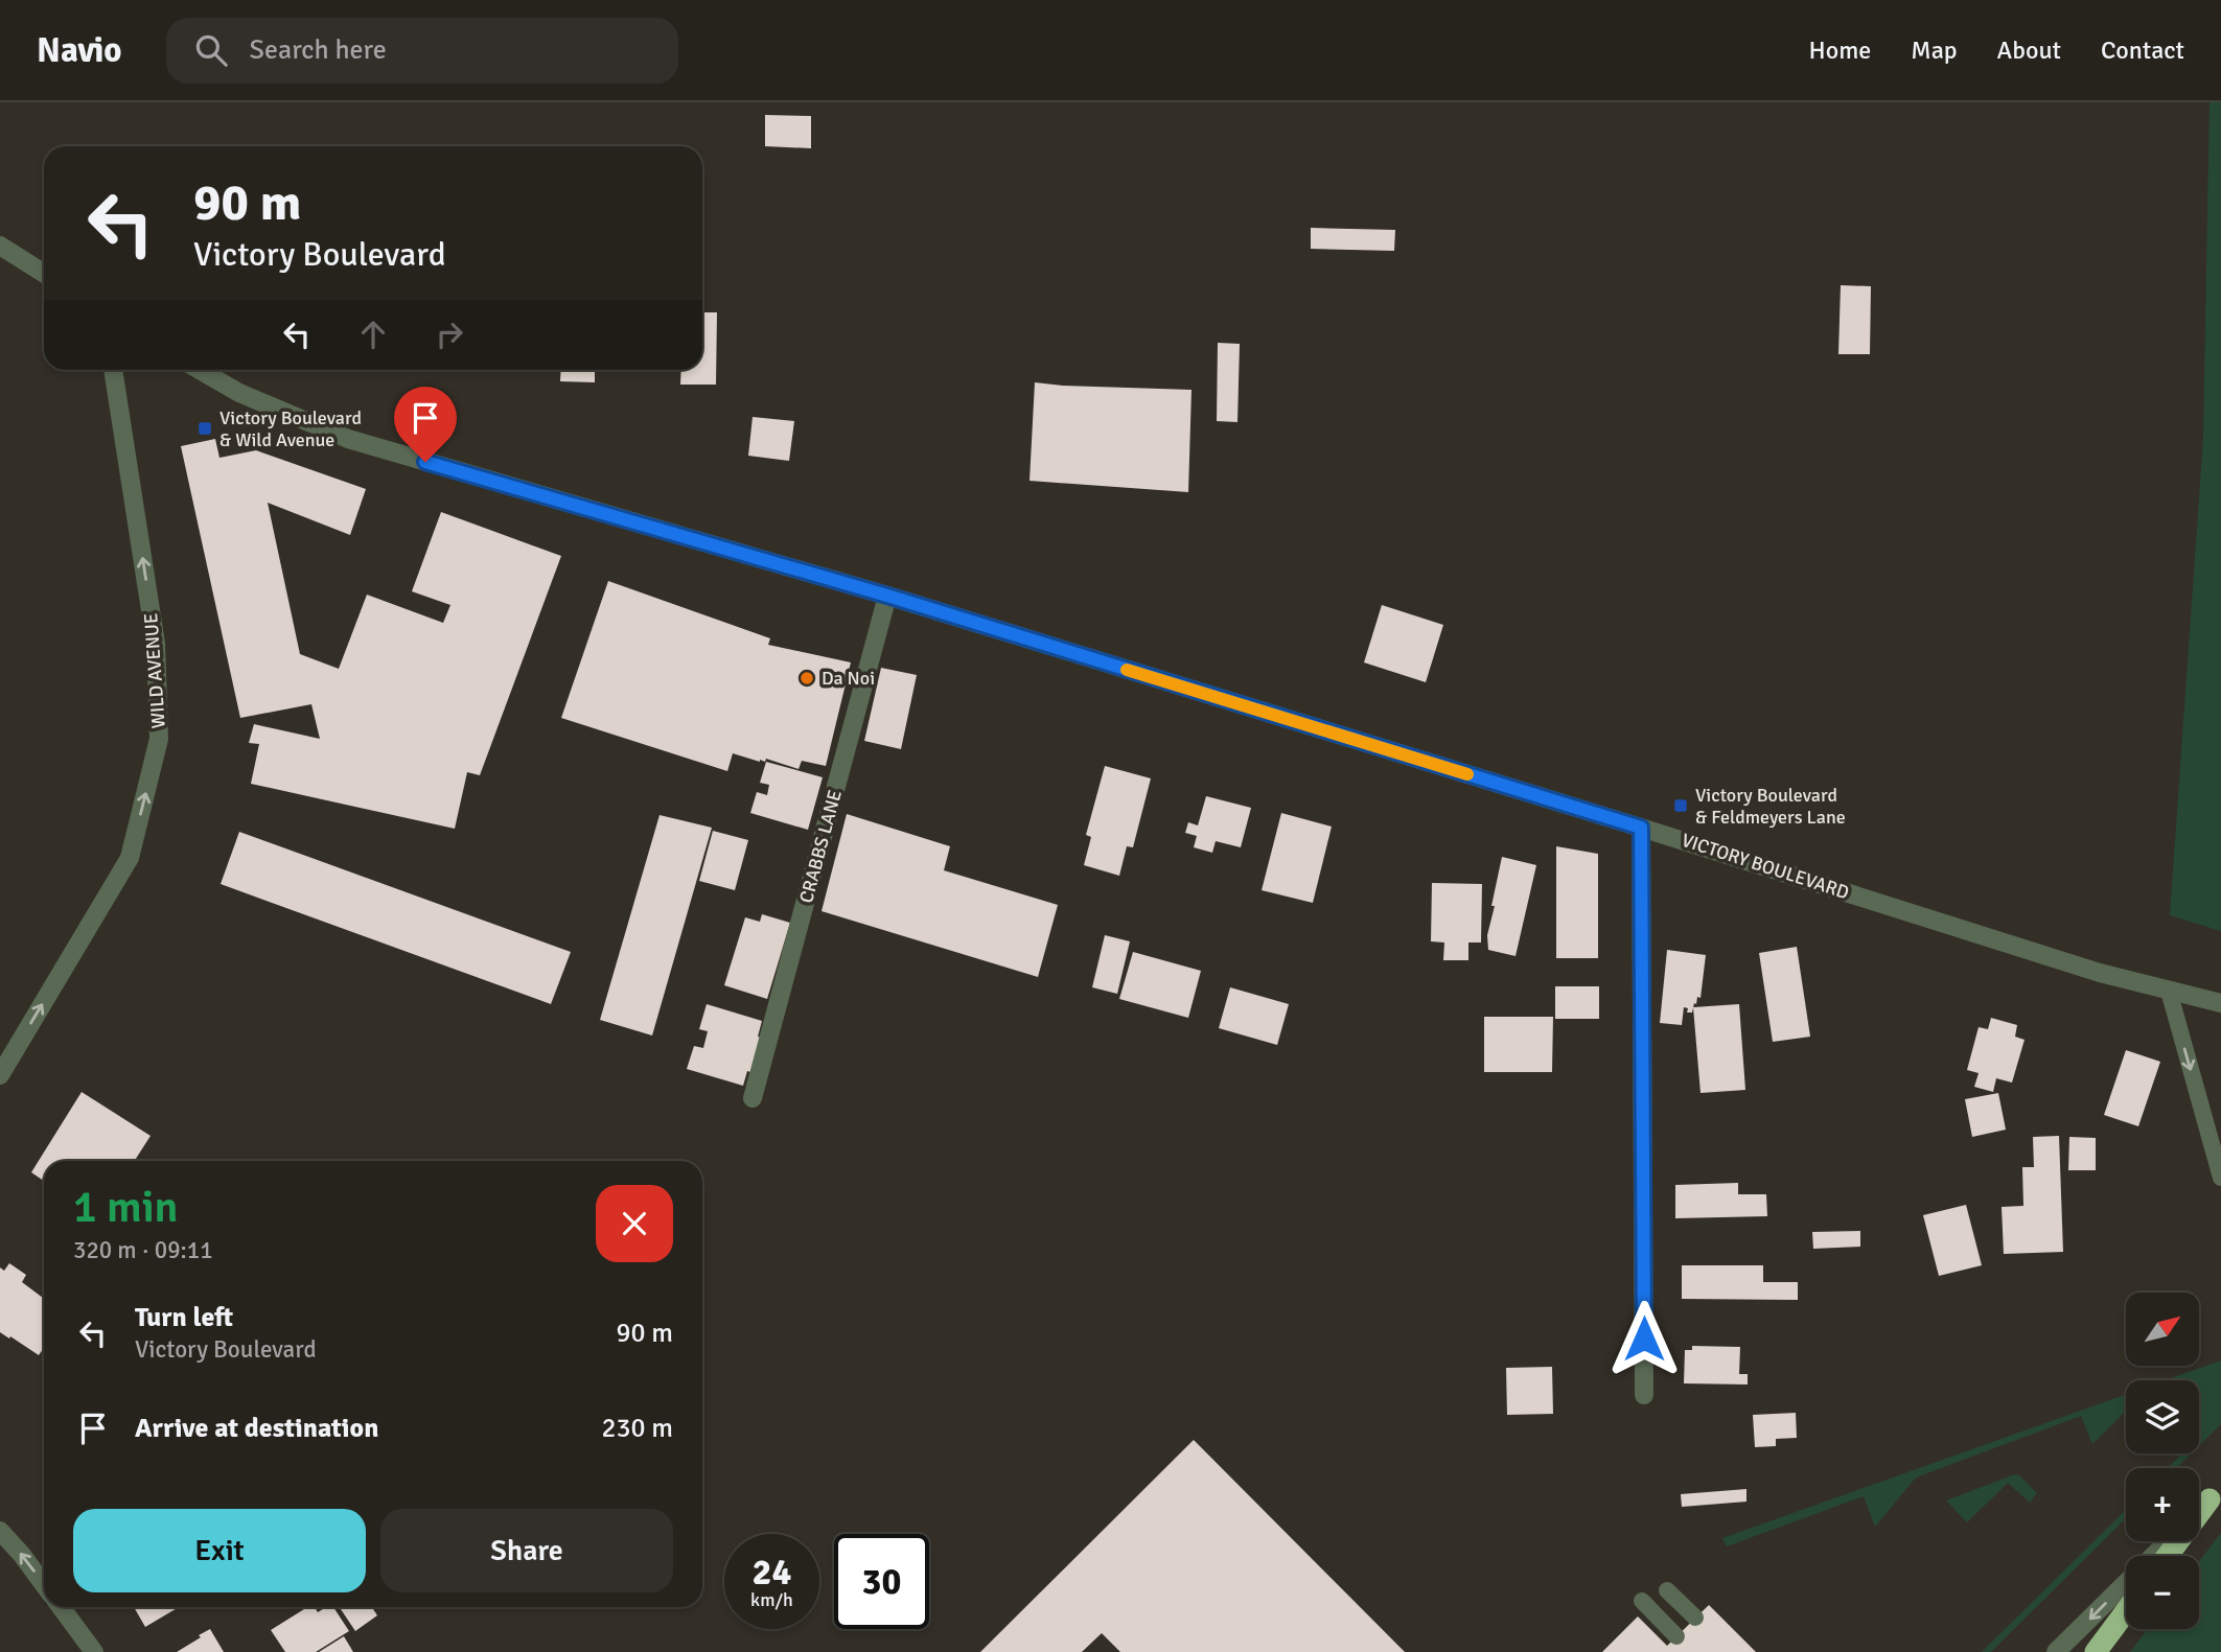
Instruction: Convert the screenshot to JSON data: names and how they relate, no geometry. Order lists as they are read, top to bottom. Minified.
{"streets":{"street":["WILD AVENUE","CRABBS LANE","VICTORY BOULEVARD"]},"crossings":[["CRABBS LANE","VICTORY BOULEVARD"]],"one_way":["WILD AVENUE"],"places":{"transit":["Victory Boulevard & Wild Avenue","Victory Boulevard & Feldmeyers Lane"],"other":["Da Noi"]},"north":"top right","page":{"header":"Navio","search":"Search here","nav":["Home","Map","About","Contact"],"turn":["90 m","Victory Boulevard"],"heading":["1 min","320 m · 09:11"],"list":[{"name":"Turn left","note":"Victory Boulevard","value":"90 m"},{"name":"Arrive at destination","value":"230 m"}],"map_buttons":["+","−"],"buttons":["Exit","Share"],"speed":"24 km/h","limit":"30"}}
